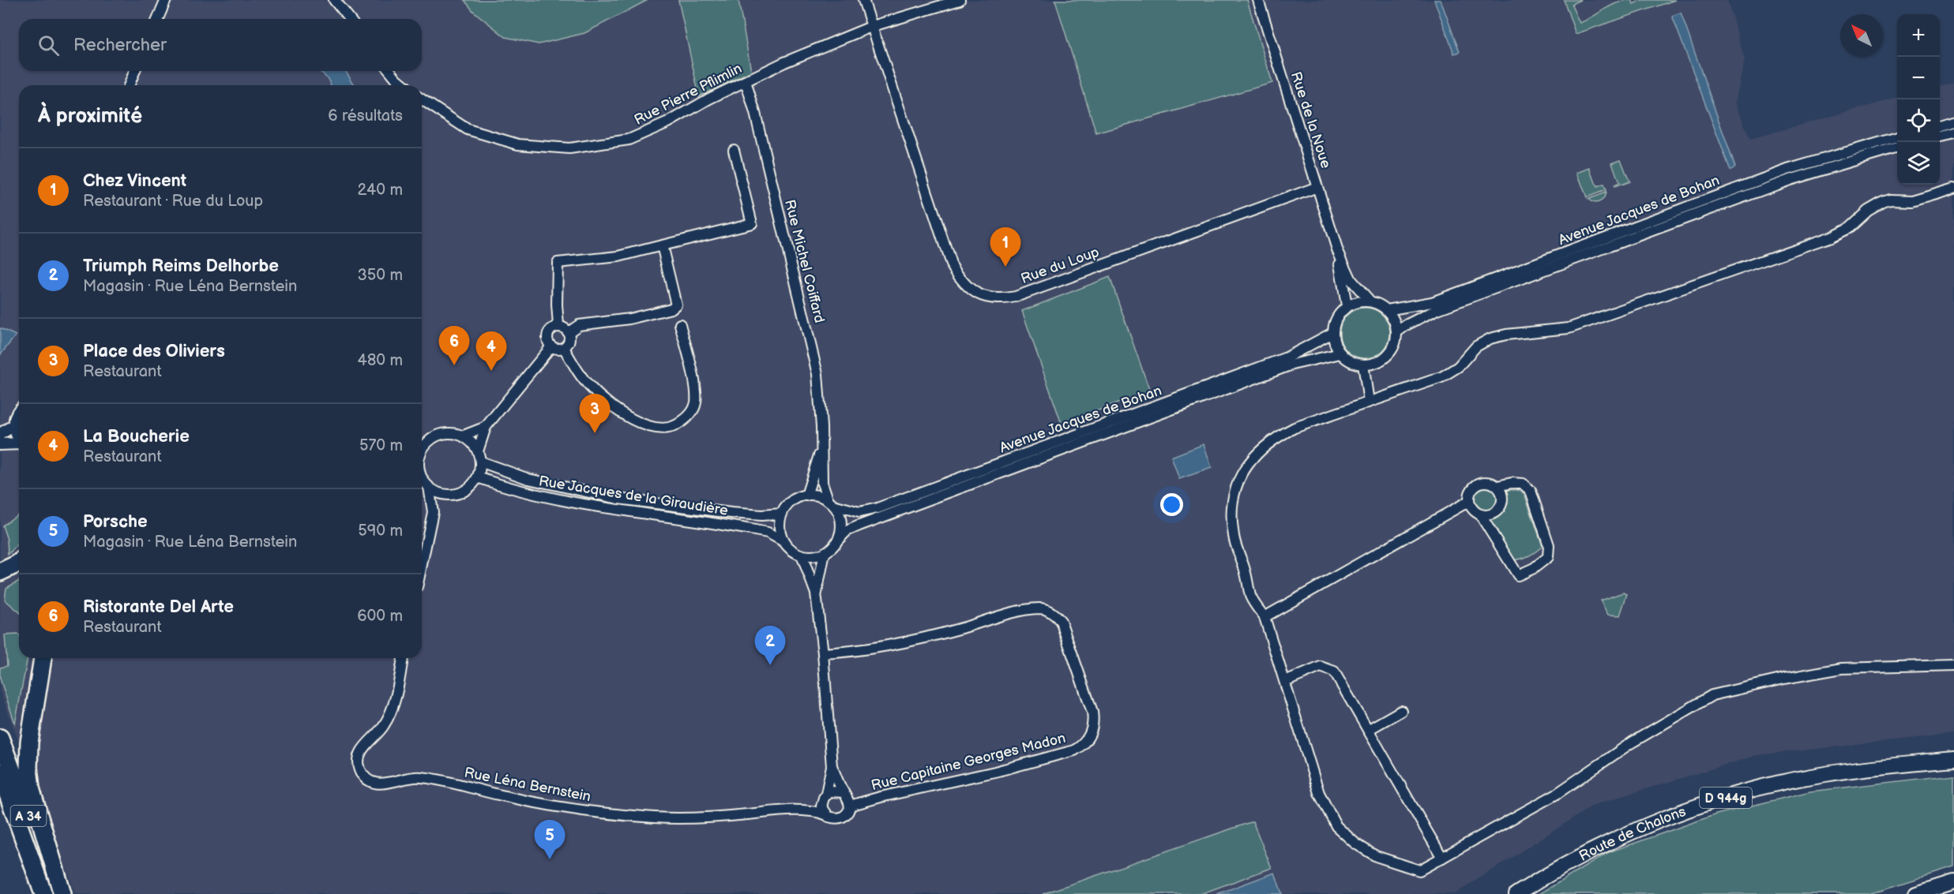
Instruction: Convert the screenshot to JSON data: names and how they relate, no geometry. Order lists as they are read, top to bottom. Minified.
{"streets":{"highway":["A 34"],"main road":["D 944g","Route de Chalons"],"street":["Rue Pierre Pflimlin","Rue de la Noue","Avenue Jacques de Bohan","Rue Michel Coiffard","Rue du Loup","Rue Jacques de la Giraudière","Rue Capitaine Georges Madon","Rue Léna Bernstein"]},"crossings":[["Rue Pierre Pflimlin","Rue Michel Coiffard"],["Rue Pierre Pflimlin","Rue du Loup"],["Rue de la Noue","Rue du Loup"],["Avenue Jacques de Bohan","Rue Michel Coiffard"],["Avenue Jacques de Bohan","Rue Jacques de la Giraudière"],["Rue Michel Coiffard","Rue Jacques de la Giraudière"],["Rue Capitaine Georges Madon","Rue Léna Bernstein"]],"north":"top left","page":{"map_buttons":["+","−"],"search":"Rechercher","heading":["À proximité","6 résultats"],"list":[{"mark":"1","name":"Chez Vincent","note":"Restaurant · Rue du Loup","value":"240 m"},{"mark":"2","name":"Triumph Reims Delhorbe","note":"Magasin · Rue Léna Bernstein","value":"350 m"},{"mark":"3","name":"Place des Oliviers","note":"Restaurant","value":"480 m"},{"mark":"4","name":"La Boucherie","note":"Restaurant","value":"570 m"},{"mark":"5","name":"Porsche","note":"Magasin · Rue Léna Bernstein","value":"590 m"},{"mark":"6","name":"Ristorante Del Arte","note":"Restaurant","value":"600 m"}],"pins":["1","6","4","3","2","5"]}}
